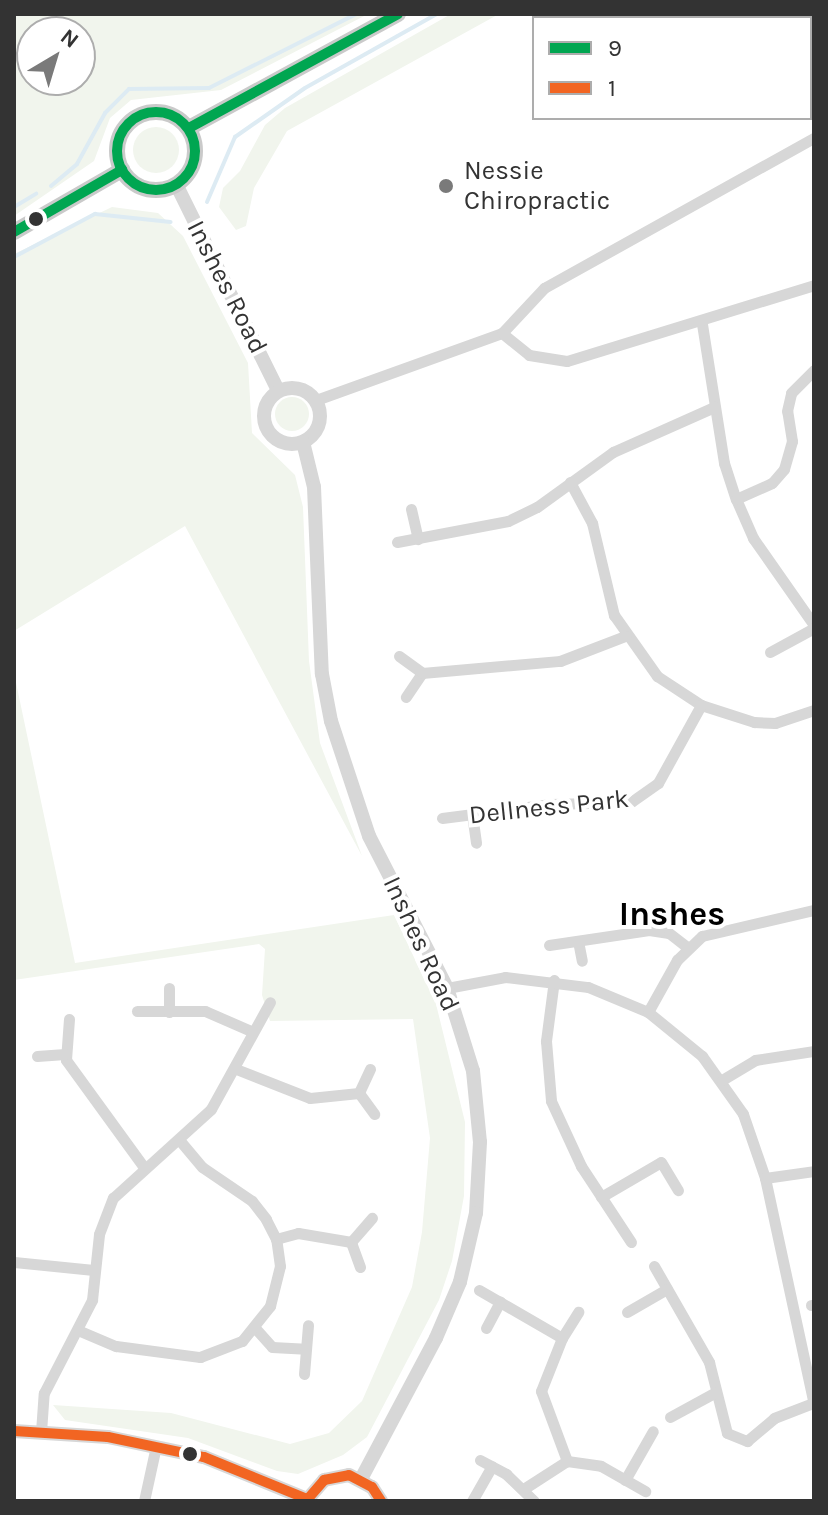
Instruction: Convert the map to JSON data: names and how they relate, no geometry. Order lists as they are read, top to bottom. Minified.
{"streets":{"street":["Inshes Road","Dellness Park"]},"districts":["Inshes"],"places":["Nessie Chiropractic"],"lines":["transit line 9","transit line 1"],"legend":["9","1"],"north":"top right"}
